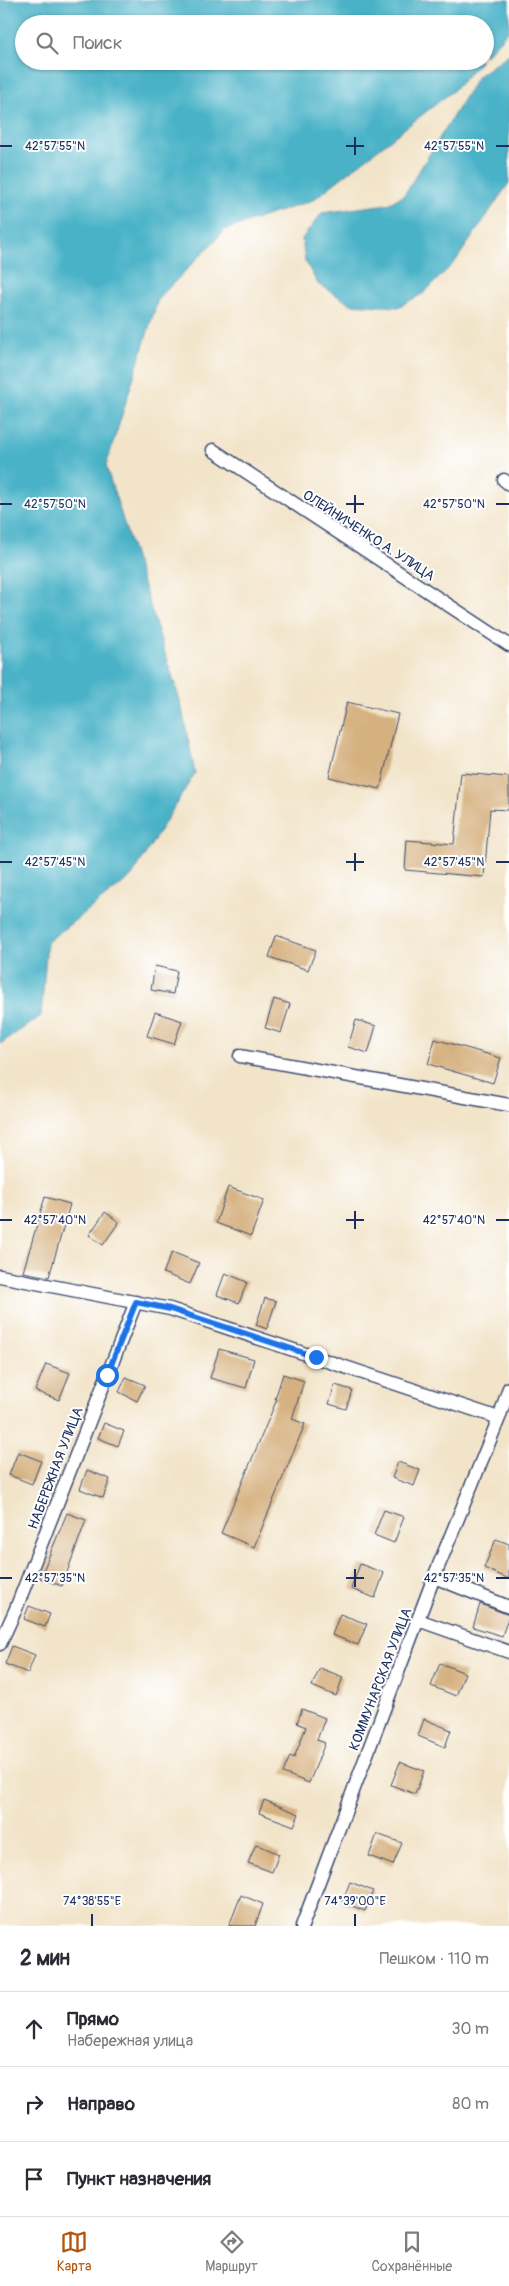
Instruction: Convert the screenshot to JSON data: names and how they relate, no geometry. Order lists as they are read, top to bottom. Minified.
{"streets":{"street":["ОЛЕЙНИЧЕНКО А. УЛИЦА","НАБЕРЕЖНАЯ УЛИЦА","КОММУНАРСКАЯ УЛИЦА"]},"page":{"search":"Поиск","heading":["2 мин","Пешком · 110 m"],"list":[["Прямо","Набережная улица","30 m"],["Направо","80 m"],"Пункт назначения"],"nav":["Карта","Маршрут","Сохранённые"]},"coordinates":["42°57'55\"N","42°57'50\"N","42°57'45\"N","42°57'40\"N","42°57'35\"N","74°38'55\"E","74°39'00\"E"]}
